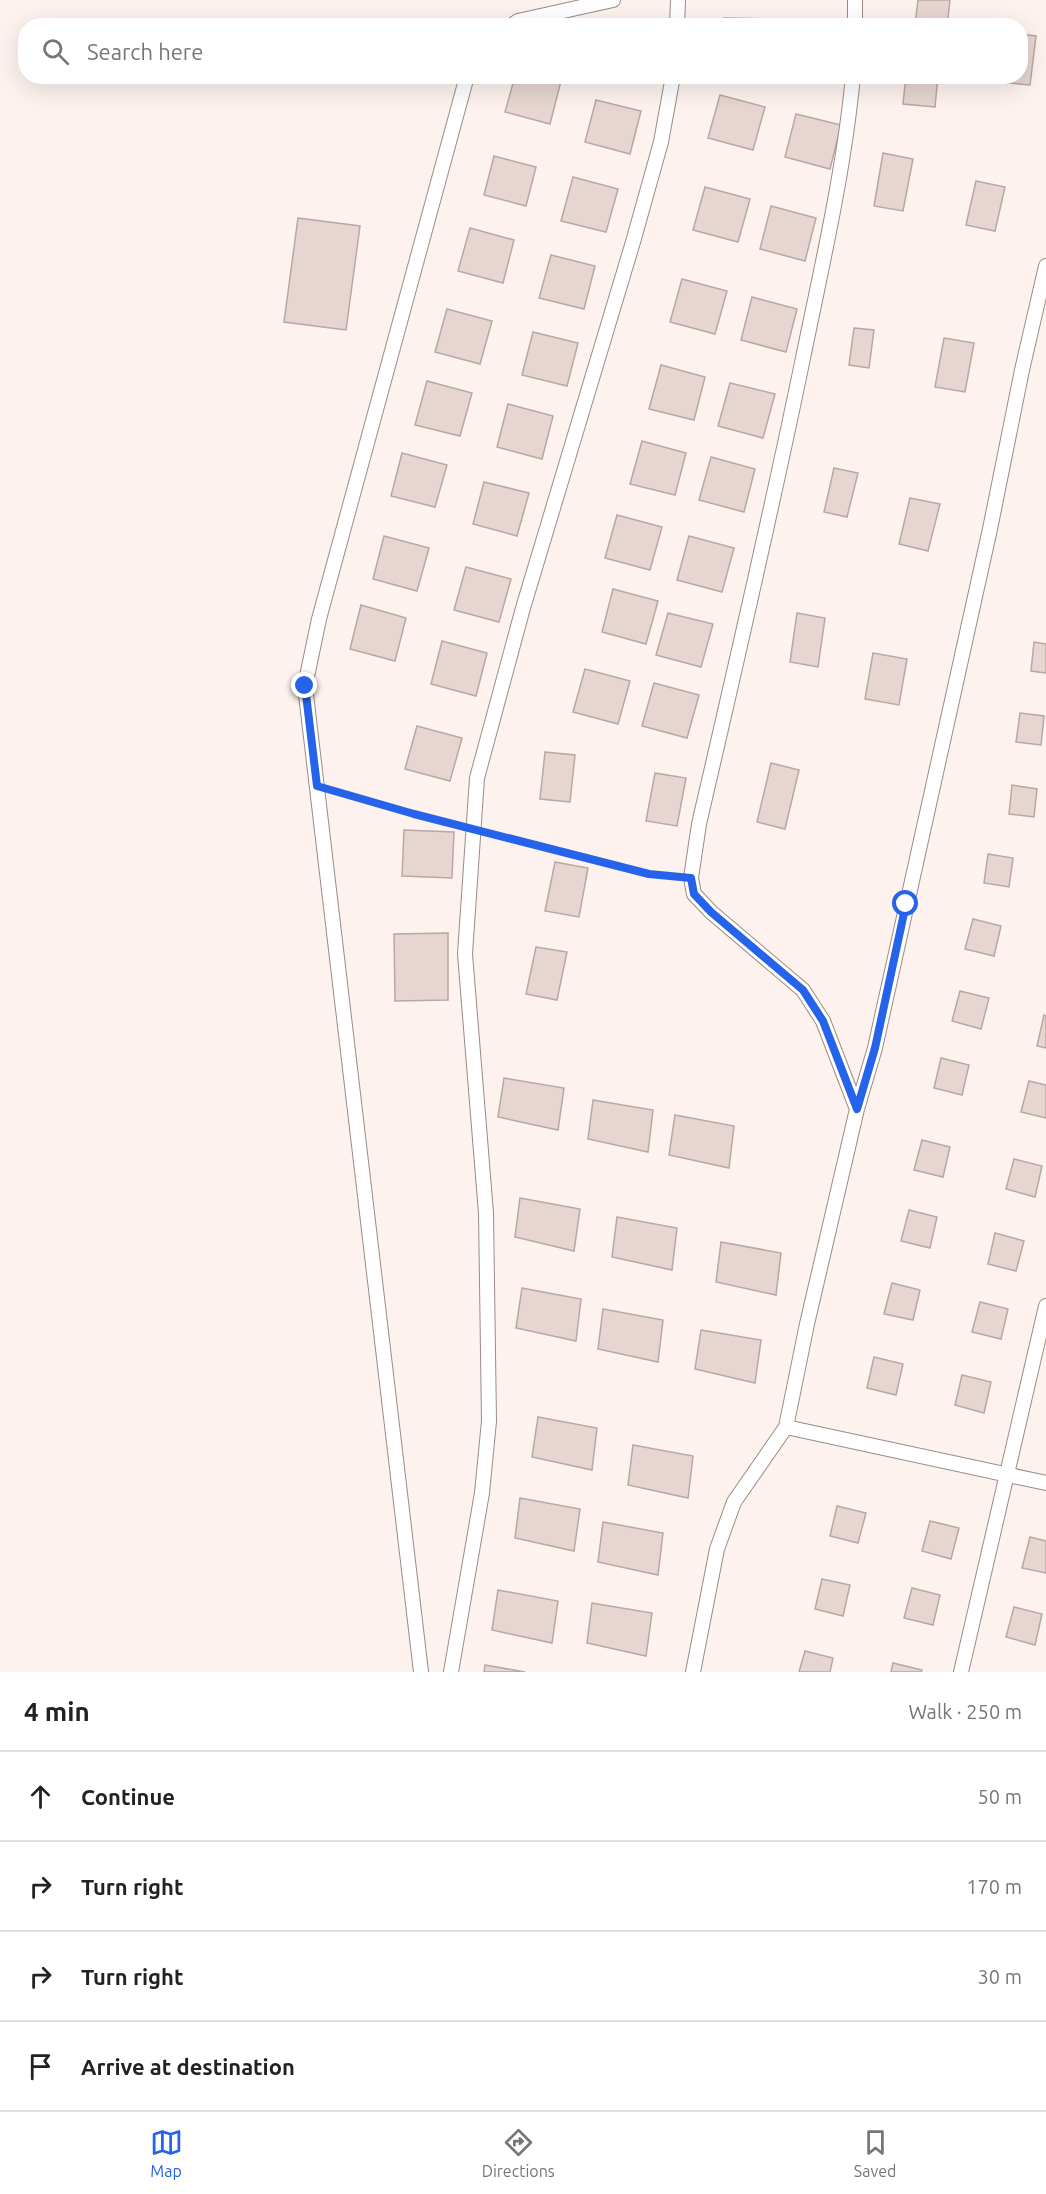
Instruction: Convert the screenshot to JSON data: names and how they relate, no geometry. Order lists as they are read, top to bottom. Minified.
{"page":{"search":"Search here","heading":["4 min","Walk · 250 m"],"list":[["Continue","50 m"],["Turn right","170 m"],["Turn right","30 m"],"Arrive at destination"],"nav":["Map","Directions","Saved"]}}
